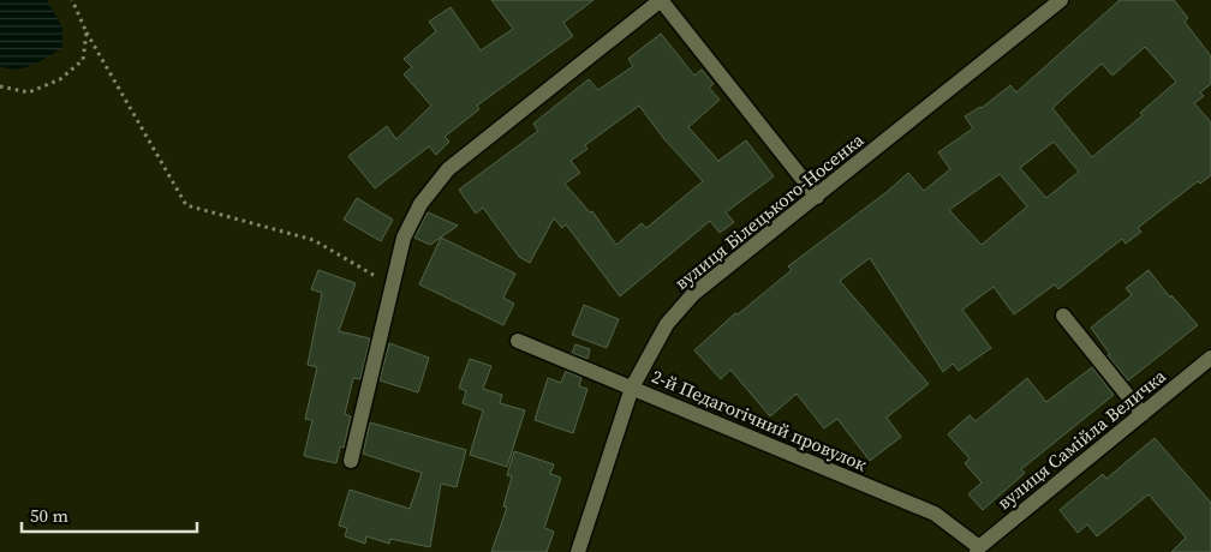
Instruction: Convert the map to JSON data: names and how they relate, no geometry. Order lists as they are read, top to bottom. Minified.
{"streets":{"street":["вулиця Білецького-Носенка","2-й Педагогічний провулок","вулиця Самійла Величка"]},"crossings":[["вулиця Білецького-Носенка","2-й Педагогічний провулок"],["2-й Педагогічний провулок","вулиця Самійла Величка"]],"scale_bar":"50 m"}
